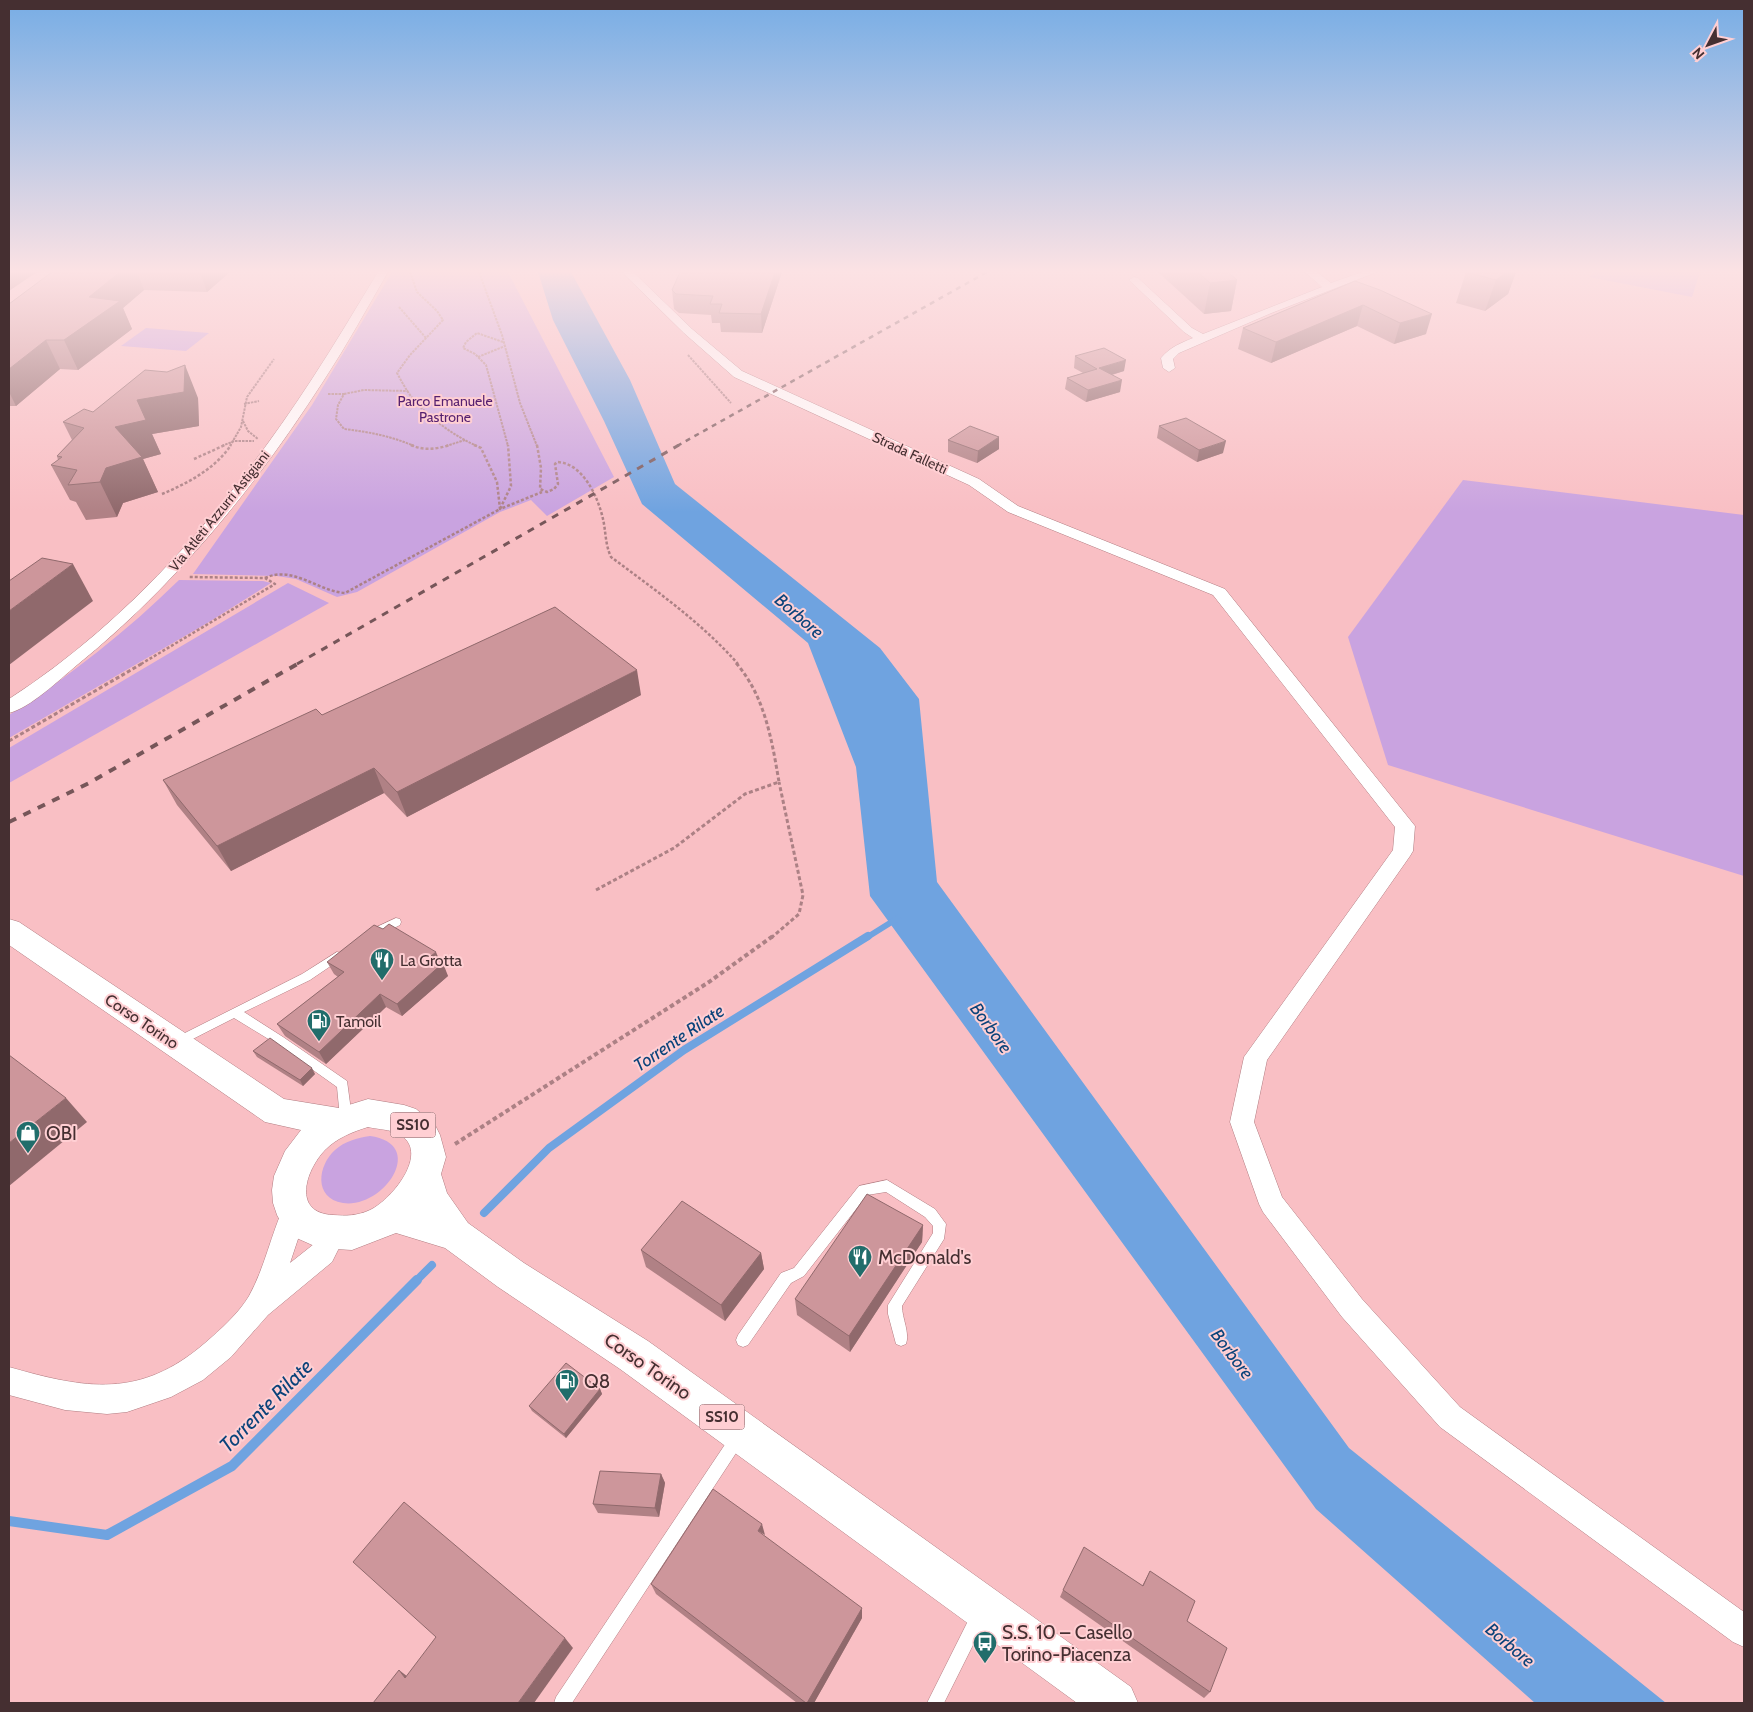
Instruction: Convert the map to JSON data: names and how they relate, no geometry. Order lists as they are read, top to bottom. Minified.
{"streets":{"main road":["Corso Torino","SS10"],"street":["Strada Falletti","Via Atleti Azzurri Astigiani"]},"water":["Borbore","Torrente Rilate"],"parks":["Parco Emanuele Pastrone"],"places":{"restaurant":["La Grotta","McDonald's"],"fuel station":["Tamoil","Q8"],"shop":["OBI"],"bus stop":["S.S. 10 – Casello Torino-Piacenza"]},"north":"bottom left"}
